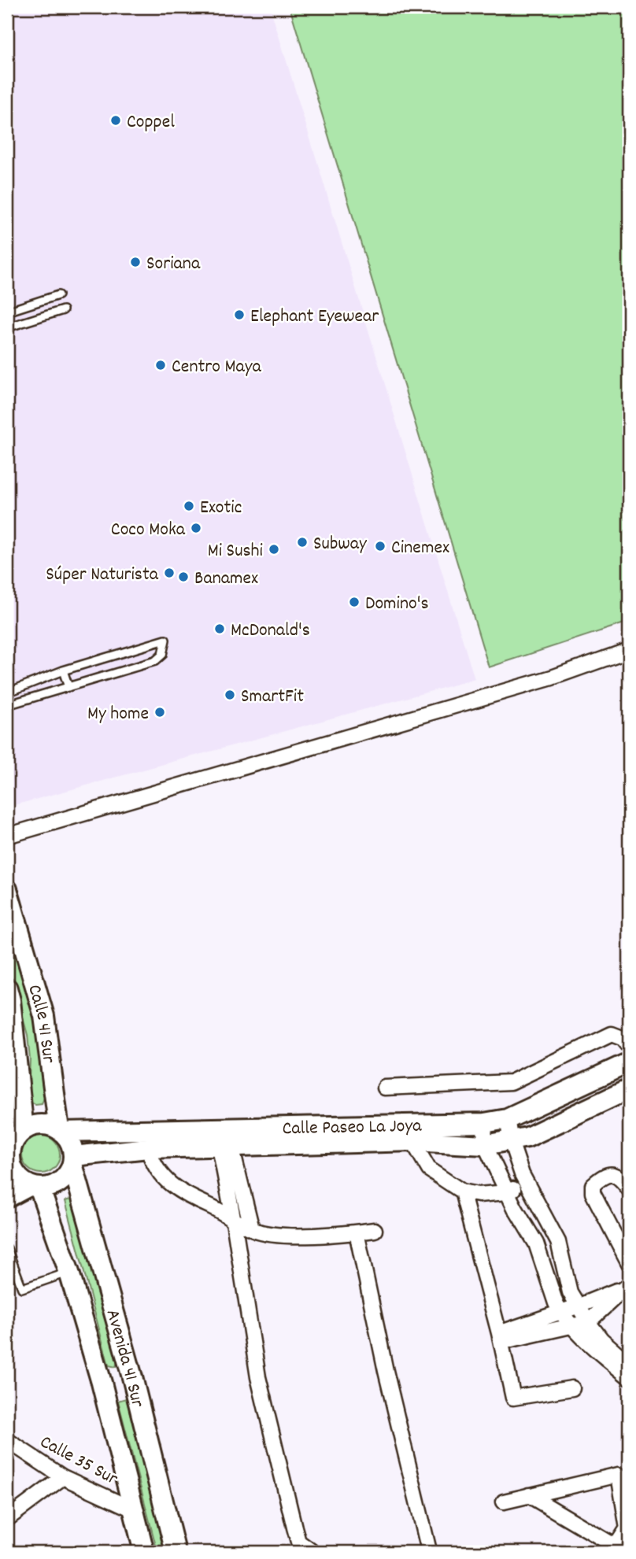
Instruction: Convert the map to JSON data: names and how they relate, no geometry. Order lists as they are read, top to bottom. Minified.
{"streets":{"main road":["Calle 41 Sur","Calle Paseo La Joya","Avenida 41 Sur"],"street":["Calle 35 Sur"]},"crossings":[["Calle 41 Sur","Calle Paseo La Joya"],["Calle 41 Sur","Avenida 41 Sur"],["Calle Paseo La Joya","Avenida 41 Sur"],["Avenida 41 Sur","Calle 35 Sur"]],"places":["Coppel","Soriana","Elephant Eyewear","Centro Maya","Exotic","Coco Moka","Subway","Cinemex","Mi Sushi","Súper Naturista","Banamex","Domino's","McDonald's","SmartFit","My home"]}
